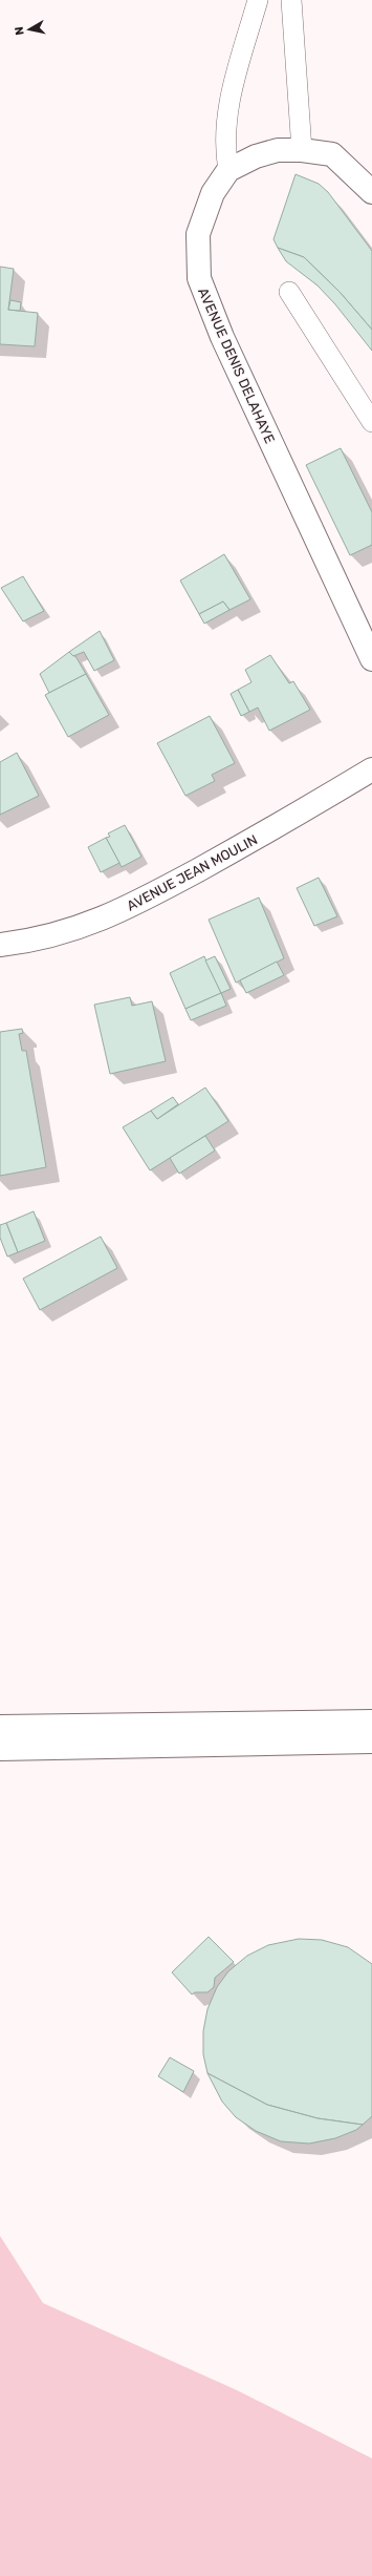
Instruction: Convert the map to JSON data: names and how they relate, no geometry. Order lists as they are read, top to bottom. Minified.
{"streets":{"street":["AVENUE DENIS DELAHAYE","AVENUE JEAN MOULIN"]},"north":"left"}
